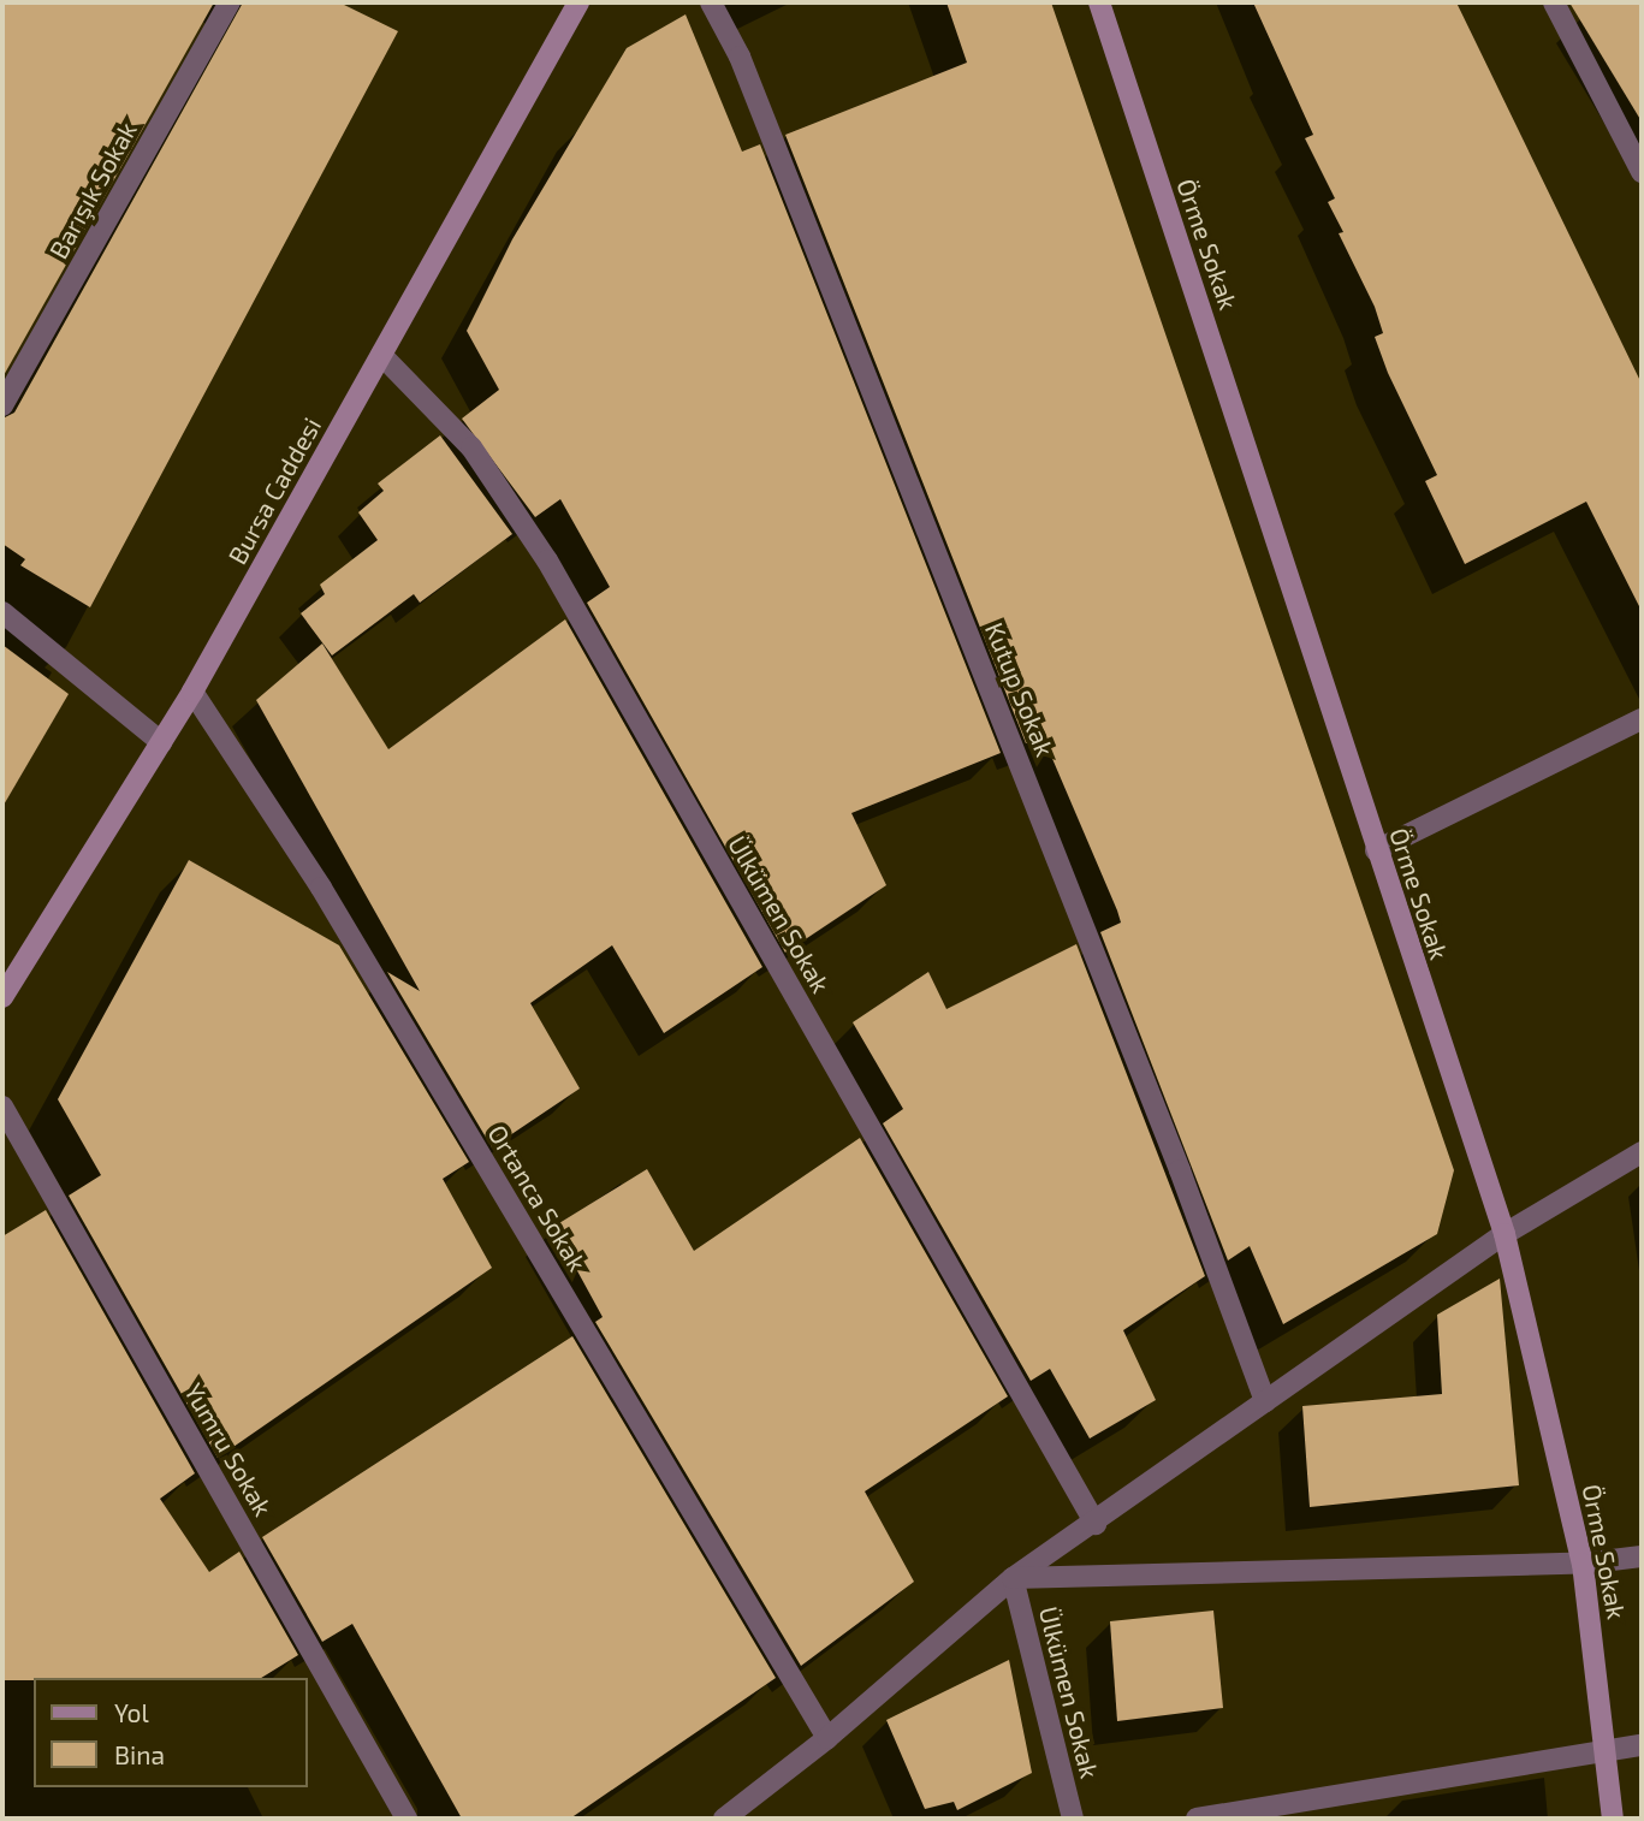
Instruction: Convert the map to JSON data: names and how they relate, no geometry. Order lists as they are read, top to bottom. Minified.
{"streets":{"main road":["Örme Sokak","Bursa Caddesi"],"street":["Barışık Sokak","Kutup Sokak","Ülkümen Sokak","Ortanca Sokak","Yumru Sokak"]},"crossings":[["Bursa Caddesi","Ülkümen Sokak"],["Bursa Caddesi","Ortanca Sokak"]],"legend":["Yol","Bina"]}
